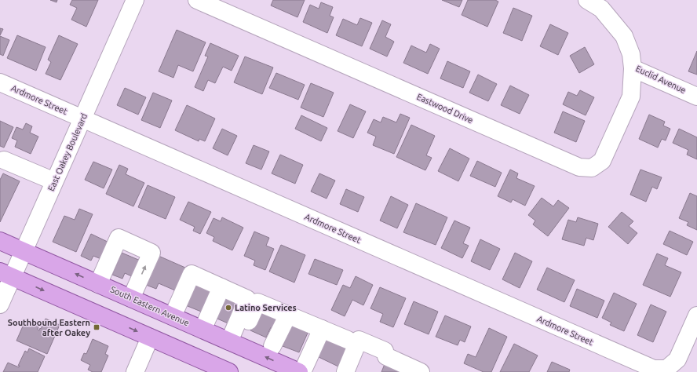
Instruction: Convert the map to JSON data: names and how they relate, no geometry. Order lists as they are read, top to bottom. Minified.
{"streets":{"main road":["South Eastern Avenue"],"street":["Euclid Avenue","Ardmore Street","Eastwood Drive","East Oakey Boulevard"]},"crossings":[["Euclid Avenue","Eastwood Drive"],["Ardmore Street","East Oakey Boulevard"],["East Oakey Boulevard","South Eastern Avenue"]],"places":{"other":["Latino Services"],"transit":["Southbound Eastern after Oakey"]}}
